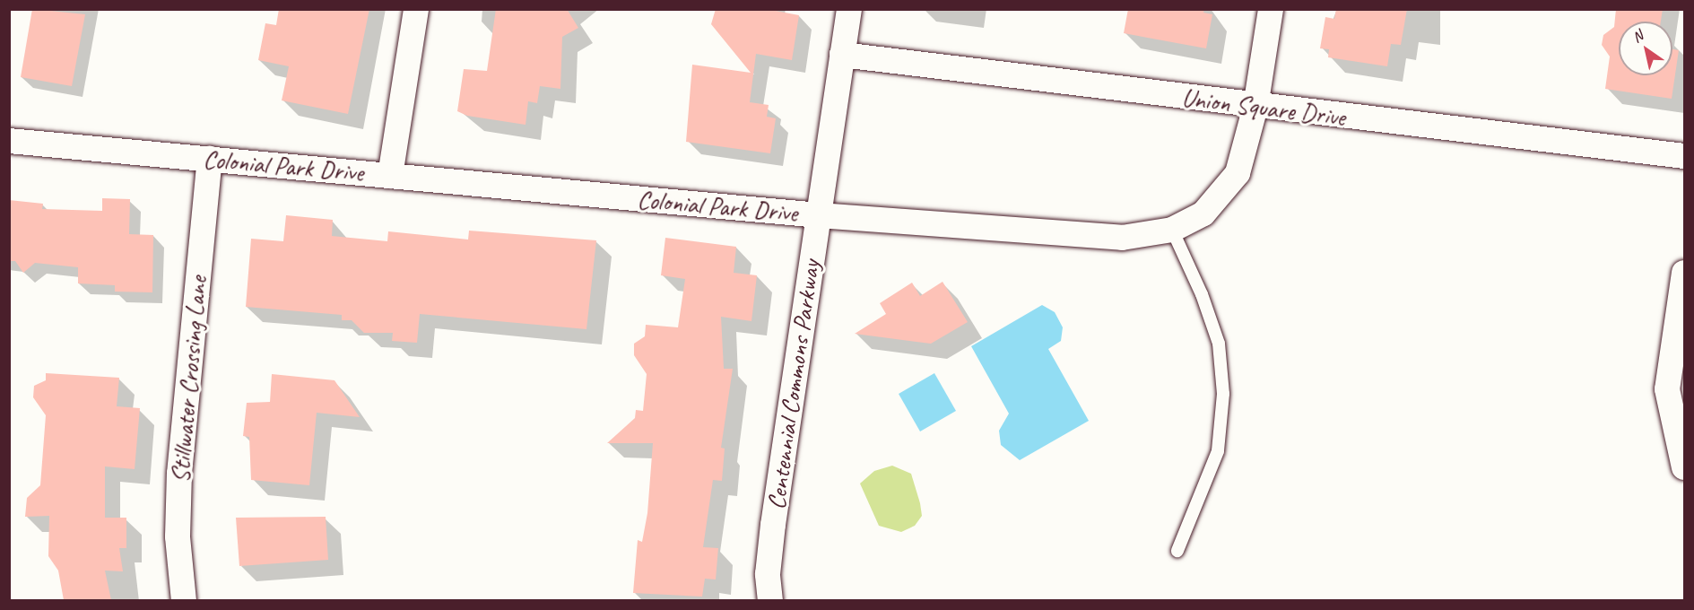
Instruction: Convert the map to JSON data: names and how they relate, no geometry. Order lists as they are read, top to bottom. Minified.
{"streets":{"street":["Union Square Drive","Colonial Park Drive","Stillwater Crossing Lane","Centennial Commons Parkway"]},"crossings":[["Union Square Drive","Colonial Park Drive"],["Union Square Drive","Centennial Commons Parkway"],["Colonial Park Drive","Stillwater Crossing Lane"],["Colonial Park Drive","Centennial Commons Parkway"]],"north":"top left"}
